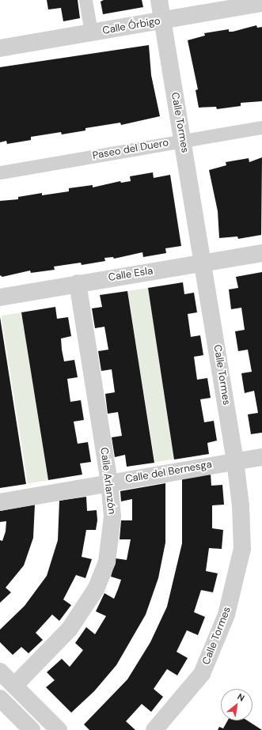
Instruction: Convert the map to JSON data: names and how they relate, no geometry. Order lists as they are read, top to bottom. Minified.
{"streets":{"street":["Calle Órbigo","Calle Tormes","Paseo del Duero","Calle Esla","Calle del Bernesga","Calle Arlanzón"]},"crossings":[["Calle Órbigo","Calle Tormes"],["Calle Tormes","Paseo del Duero"],["Calle Tormes","Calle Esla"],["Calle Tormes","Calle del Bernesga"],["Calle Esla","Calle Arlanzón"],["Calle del Bernesga","Calle Arlanzón"]],"north":"top right"}
